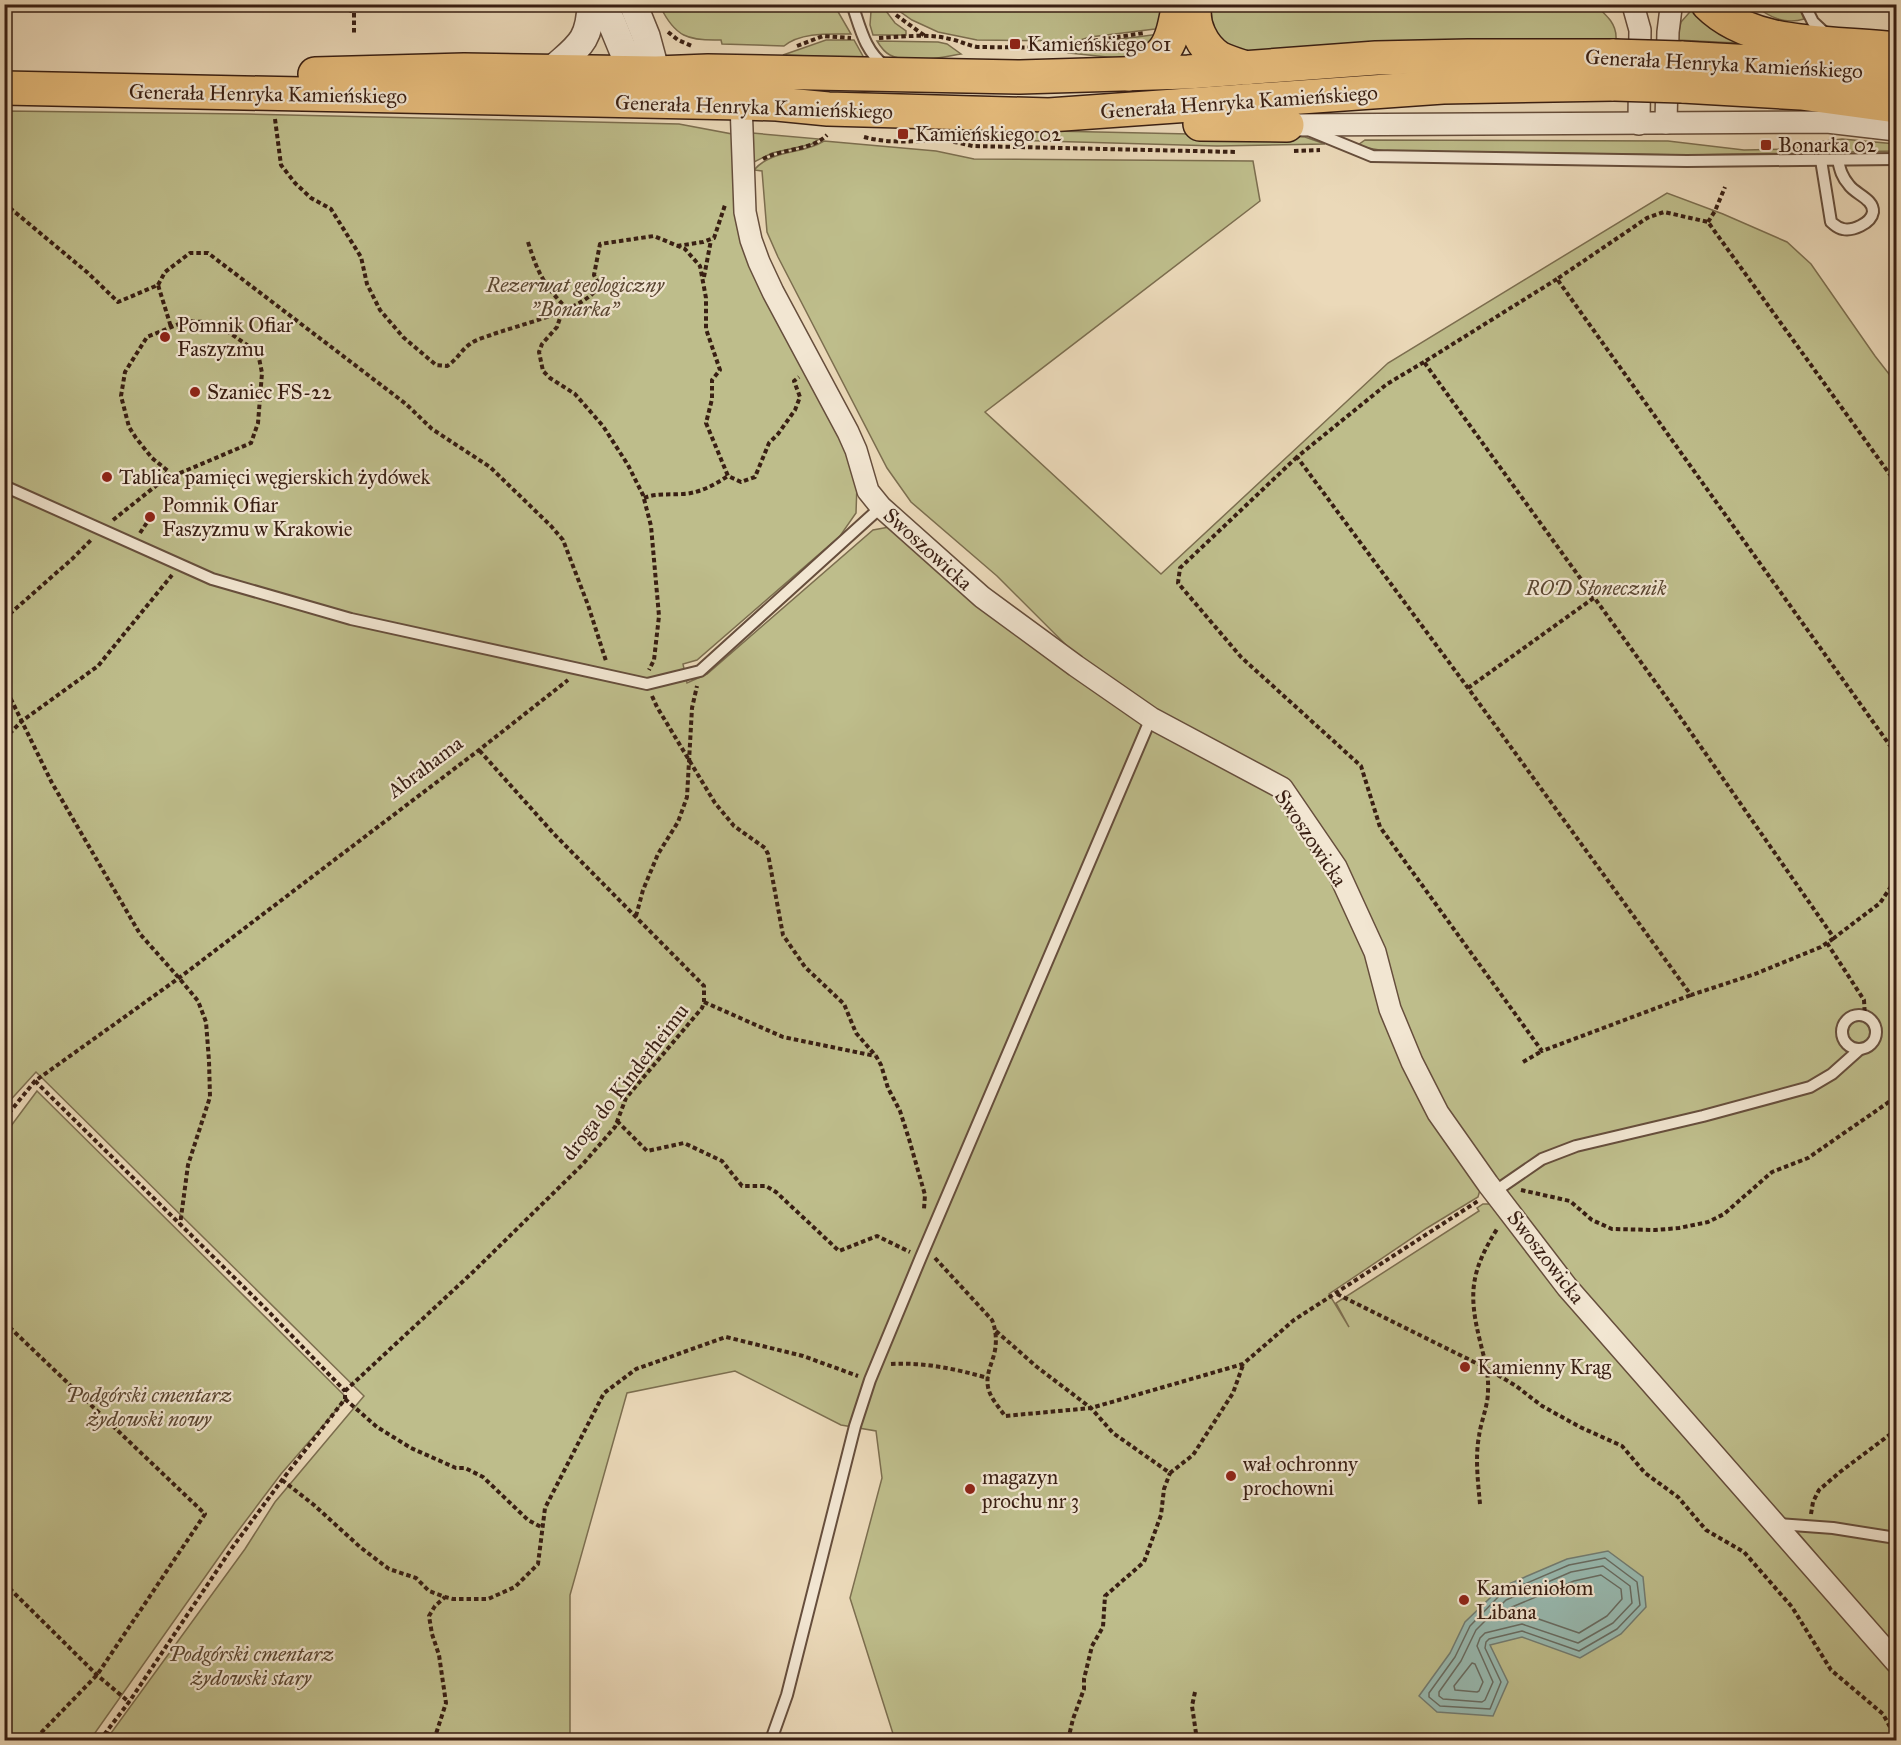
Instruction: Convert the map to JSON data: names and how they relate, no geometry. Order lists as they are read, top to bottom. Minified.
{"streets":{"main road":["Generała Henryka Kamieńskiego"],"street":["Swoszowicka"],"path":["Abrahama","droga do Kinderheimu"]},"crossings":[["Generała Henryka Kamieńskiego","Swoszowicka"],["Abrahama","droga do Kinderheimu"]],"parks":["Rezerwat geologiczny \"Bonarka\"","ROD Słonecznik","Podgórski cmentarz żydowski nowy","Podgórski cmentarz żydowski stary"],"places":{"transit":["Kamieńskiego 01","Kamieńskiego 02","Bonarka 02"],"other":["Pomnik Ofiar Faszyzmu","Szaniec FS-22","Tablica pamięci węgierskich żydówek","Pomnik Ofiar Faszyzmu w Krakowie","Kamienny Krąg","wał ochronny prochowni","magazyn prochu nr 3","Kamieniołom Libana"]}}
